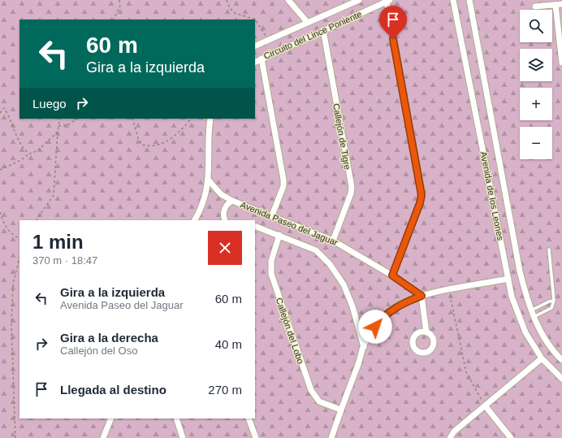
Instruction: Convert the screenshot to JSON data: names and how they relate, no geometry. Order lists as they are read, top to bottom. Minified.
{"streets":{"street":["Circuito del Lince Poniente","Callejón de Tigre","Avenida de los Leones","Avenida Paseo del Jaguar","Callejón del Lobo"]},"crossings":[["Circuito del Lince Poniente","Callejón de Tigre"],["Callejón de Tigre","Avenida Paseo del Jaguar"],["Avenida Paseo del Jaguar","Callejón del Lobo"]],"page":{"map_buttons":["+","−"],"turn":["60 m","Gira a la izquierda"],"then":"Luego","heading":["1 min","370 m · 18:47"],"list":[{"name":"Gira a la izquierda","note":"Avenida Paseo del Jaguar","value":"60 m"},{"name":"Gira a la derecha","note":"Callejón del Oso","value":"40 m"},{"name":"Llegada al destino","value":"270 m"}]}}
